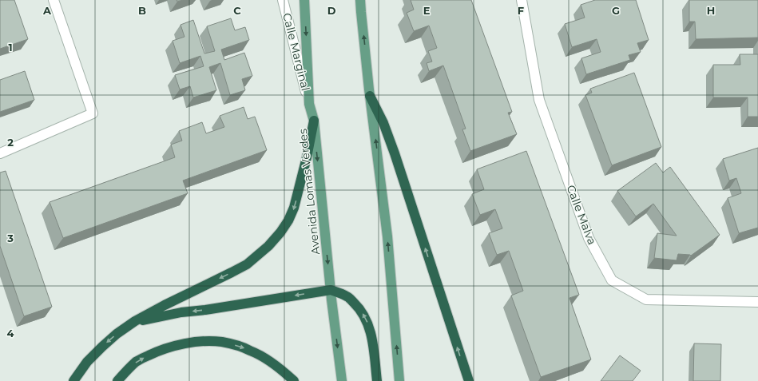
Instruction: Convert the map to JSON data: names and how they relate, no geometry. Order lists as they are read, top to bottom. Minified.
{"streets":{"main road":["Avenida Lomas Verdes"],"street":["Calle Marginal","Calle Malva"]},"crossings":[["Calle Marginal","Avenida Lomas Verdes"]],"grid":{"columns":["A","B","C","D","E","F","G","H"],"rows":["1","2","3","4"]}}
